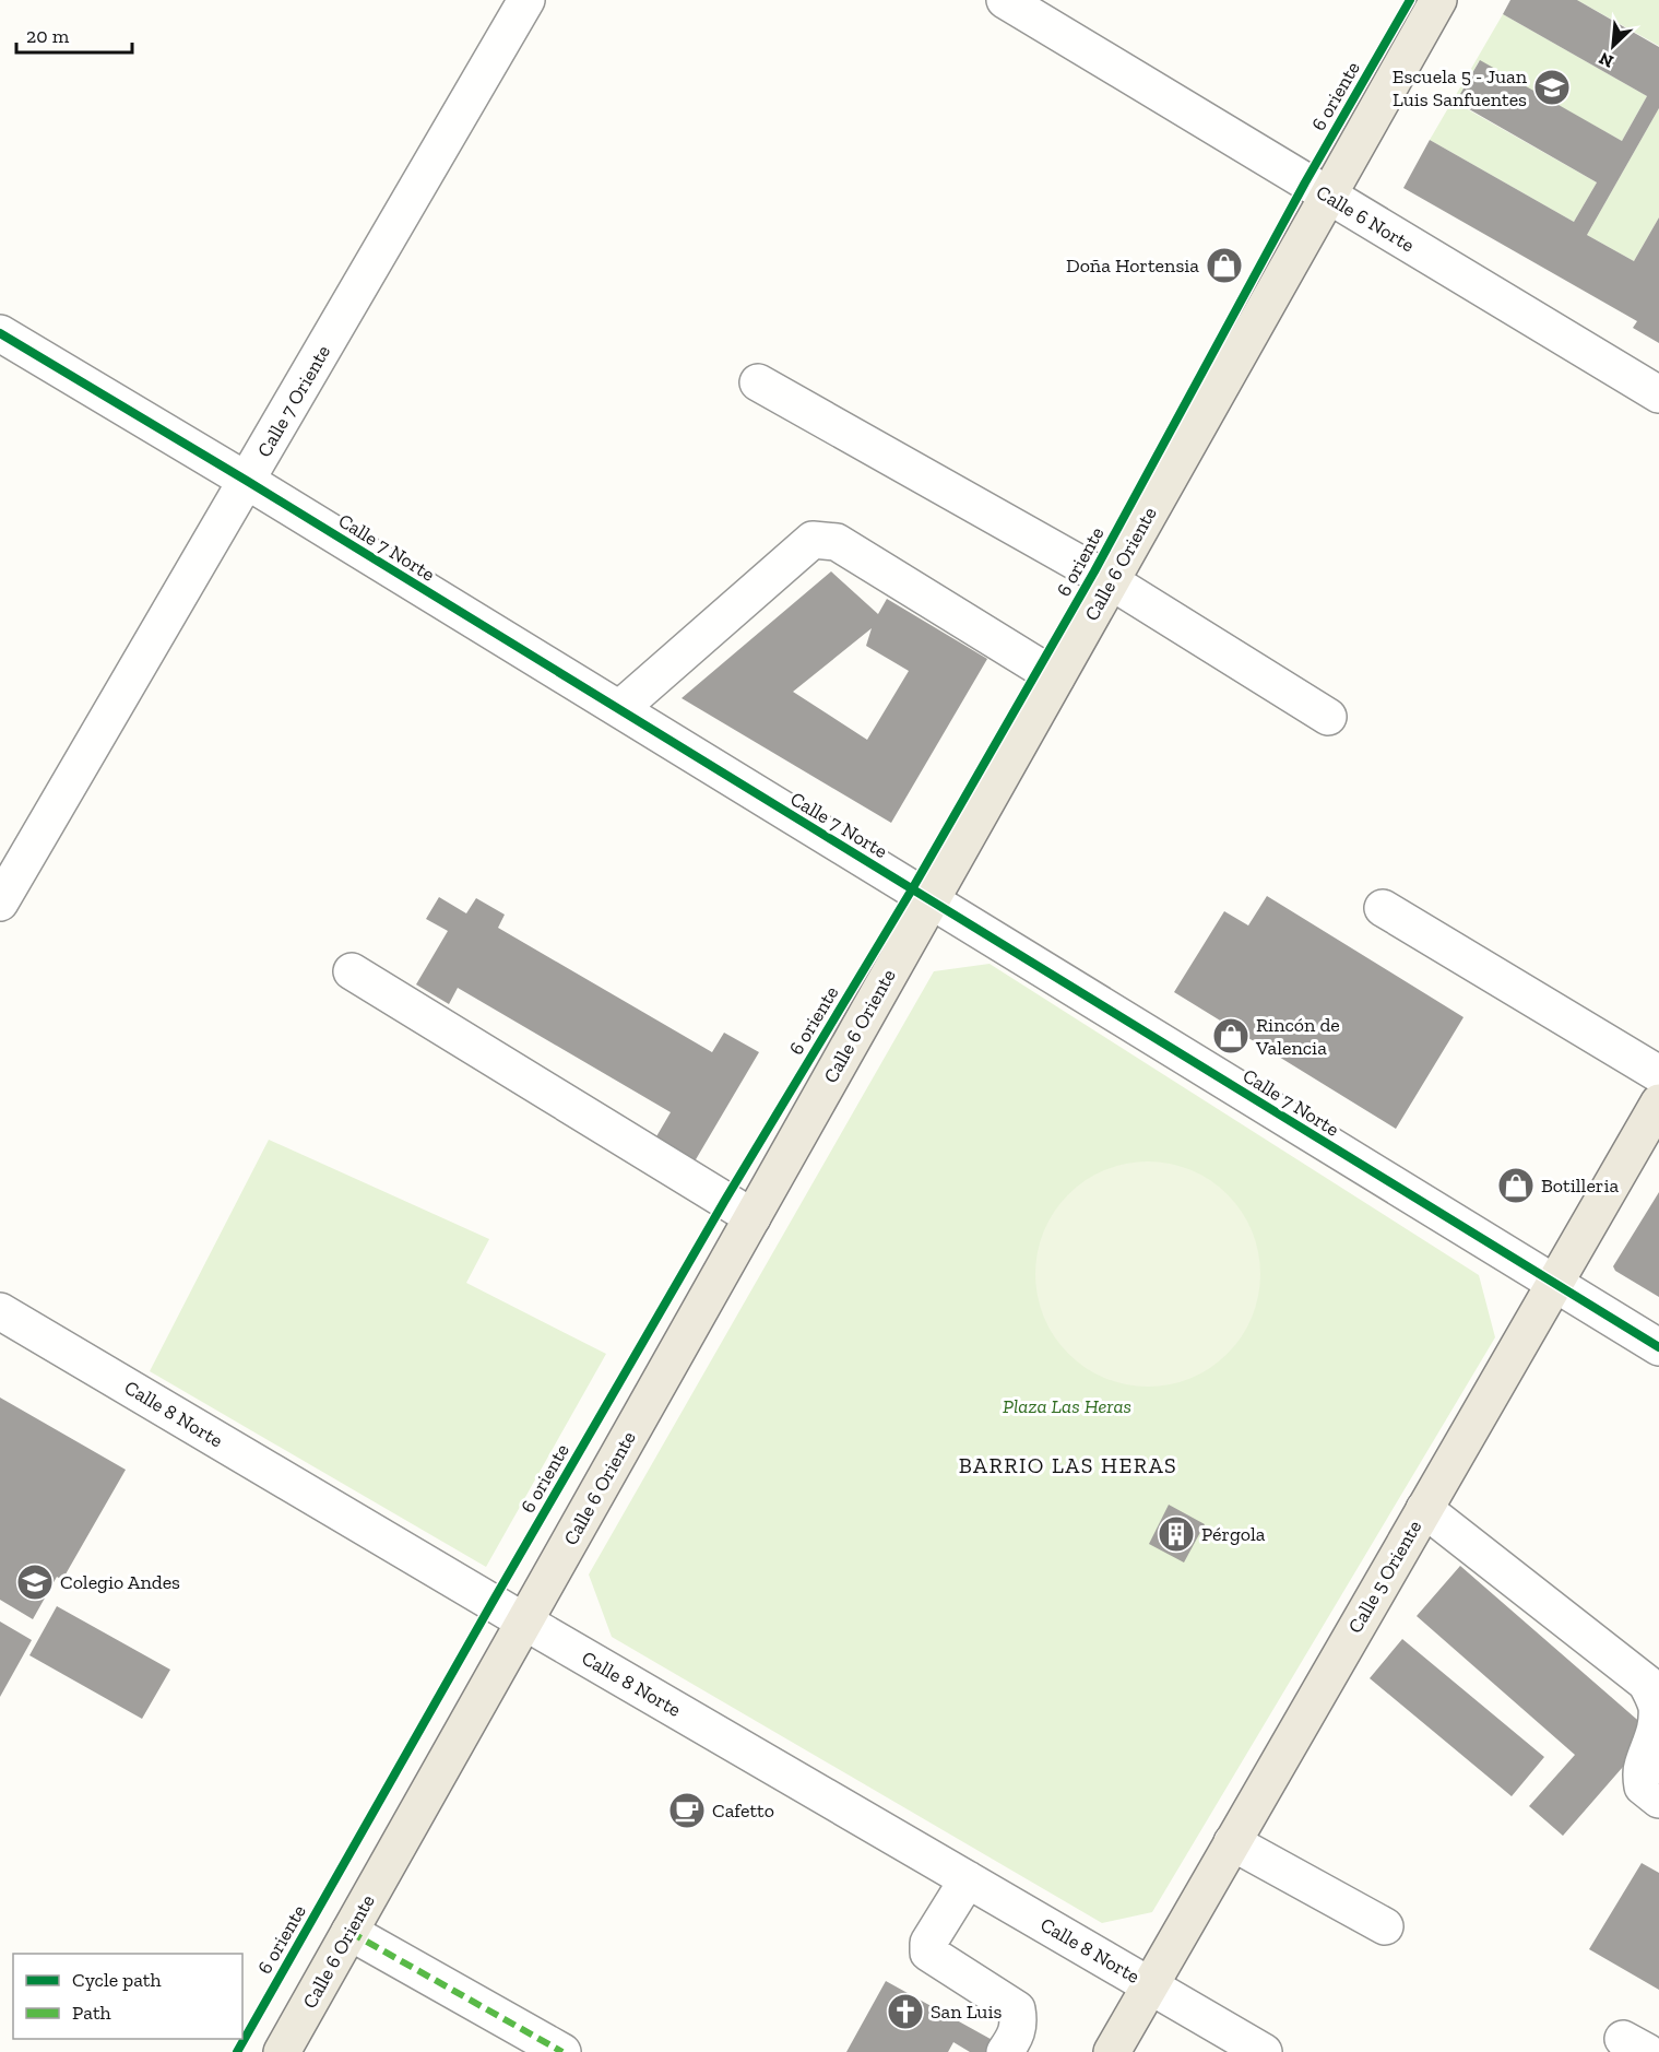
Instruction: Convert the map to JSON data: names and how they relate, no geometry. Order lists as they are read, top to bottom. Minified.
{"streets":{"main road":["Calle 6 Oriente","Calle 5 Oriente"],"street":["Calle 6 Norte","Calle 7 Oriente","Calle 7 Norte","Calle 8 Norte"],"cycle path":["6 oriente"]},"crossings":[["Calle 6 Norte","Calle 6 Oriente"],["Calle 7 Oriente","Calle 7 Norte"],["Calle 7 Norte","Calle 6 Oriente"],["Calle 7 Norte","Calle 5 Oriente"],["Calle 6 Oriente","Calle 8 Norte"],["Calle 8 Norte","Calle 5 Oriente"]],"districts":["BARRIO LAS HERAS"],"parks":["Plaza Las Heras"],"places":{"school or university":["Escuela 5 - Juan Luis Sanfuentes","Colegio Andes"],"shop":["Doña Hortensia","Rincón de Valencia","Botilleria"],"building":["Pérgola"],"cafe":["Cafetto"],"church":["San Luis"]},"legend":["Cycle path","Path"],"scale_bar":"20 m","north":"bottom left"}
